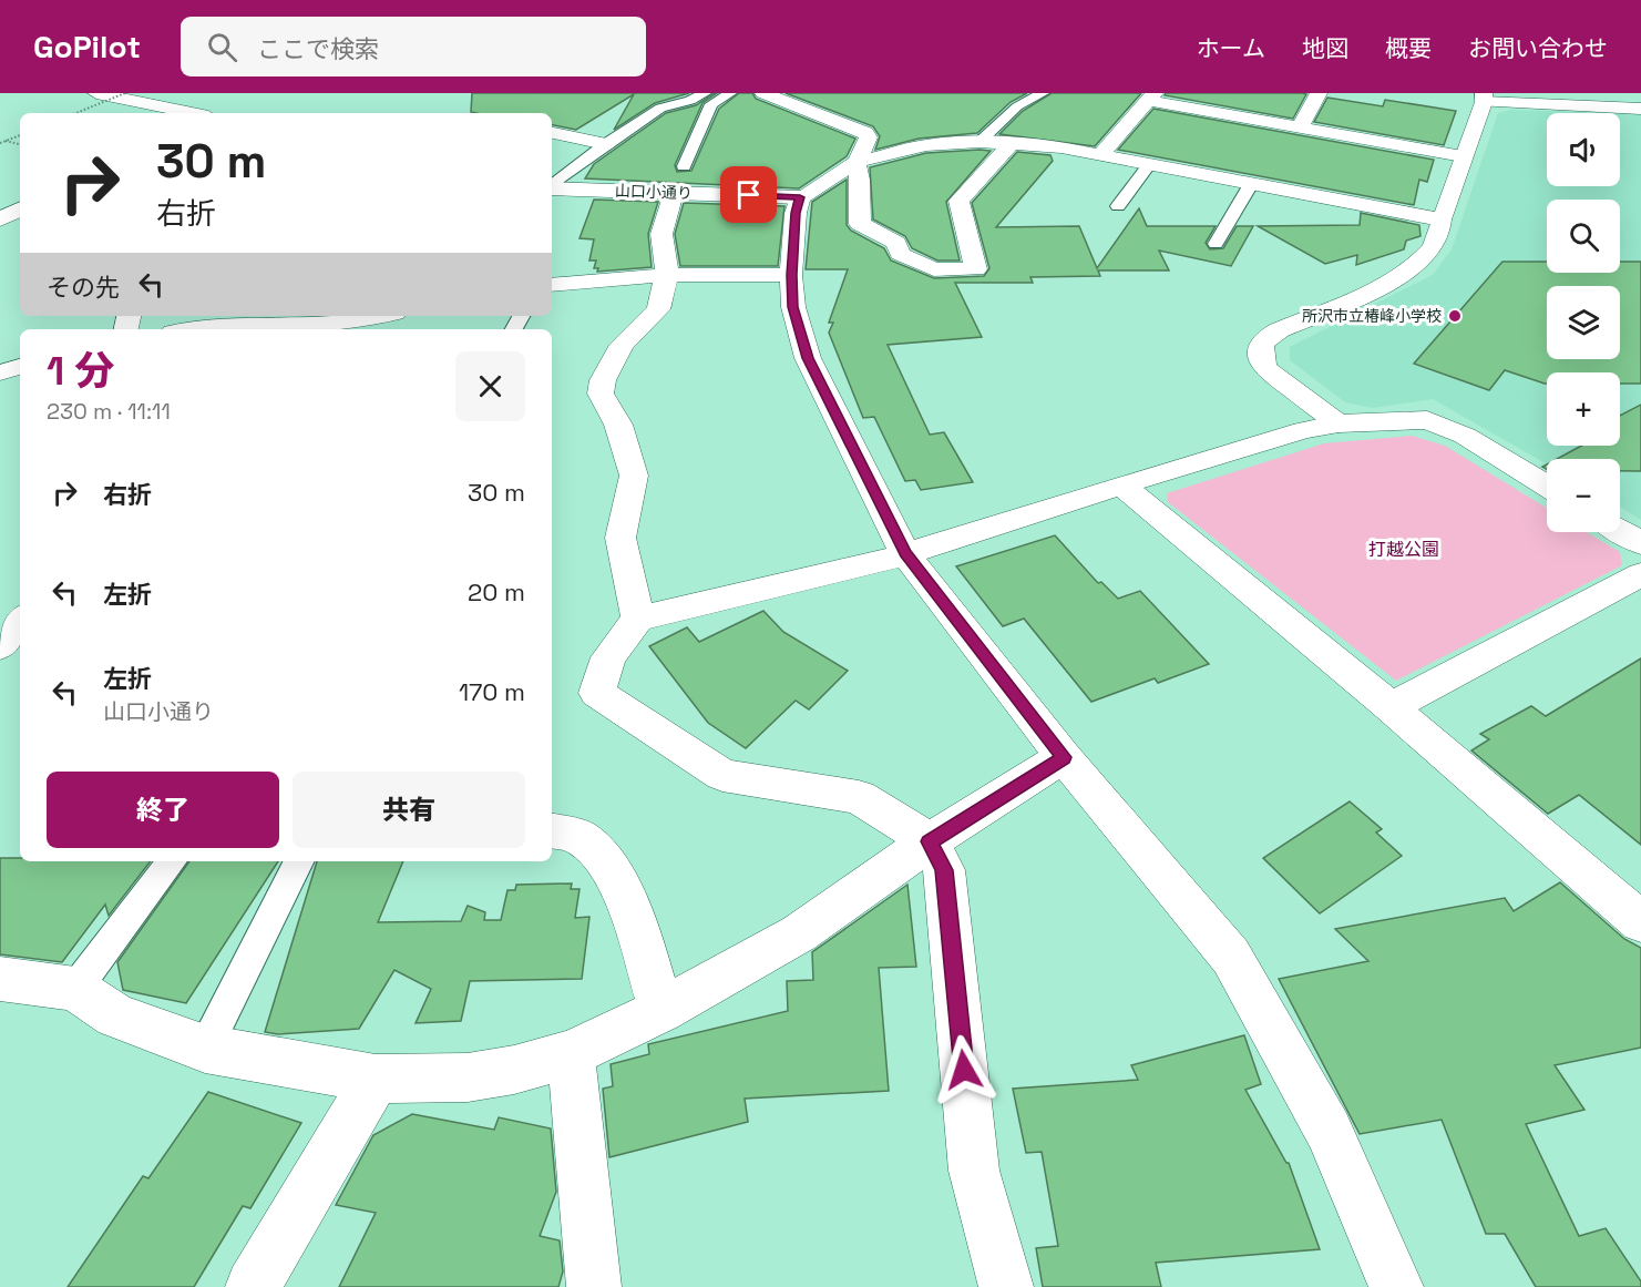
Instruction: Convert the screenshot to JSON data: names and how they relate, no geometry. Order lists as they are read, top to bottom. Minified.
{"streets":{"street":["山口小通り"]},"parks":["打越公園"],"places":["所沢市立椿峰小学校"],"page":{"header":"GoPilot","search":"ここで検索","nav":["ホーム","地図","概要","お問い合わせ"],"map_buttons":["+","−"],"turn":["30 m","右折"],"then":"その先","heading":["1 分","230 m · 11:11"],"list":[{"name":"右折","value":"30 m"},{"name":"左折","value":"20 m"},{"name":"左折","note":"山口小通り","value":"170 m"}],"buttons":["終了","共有"]}}
